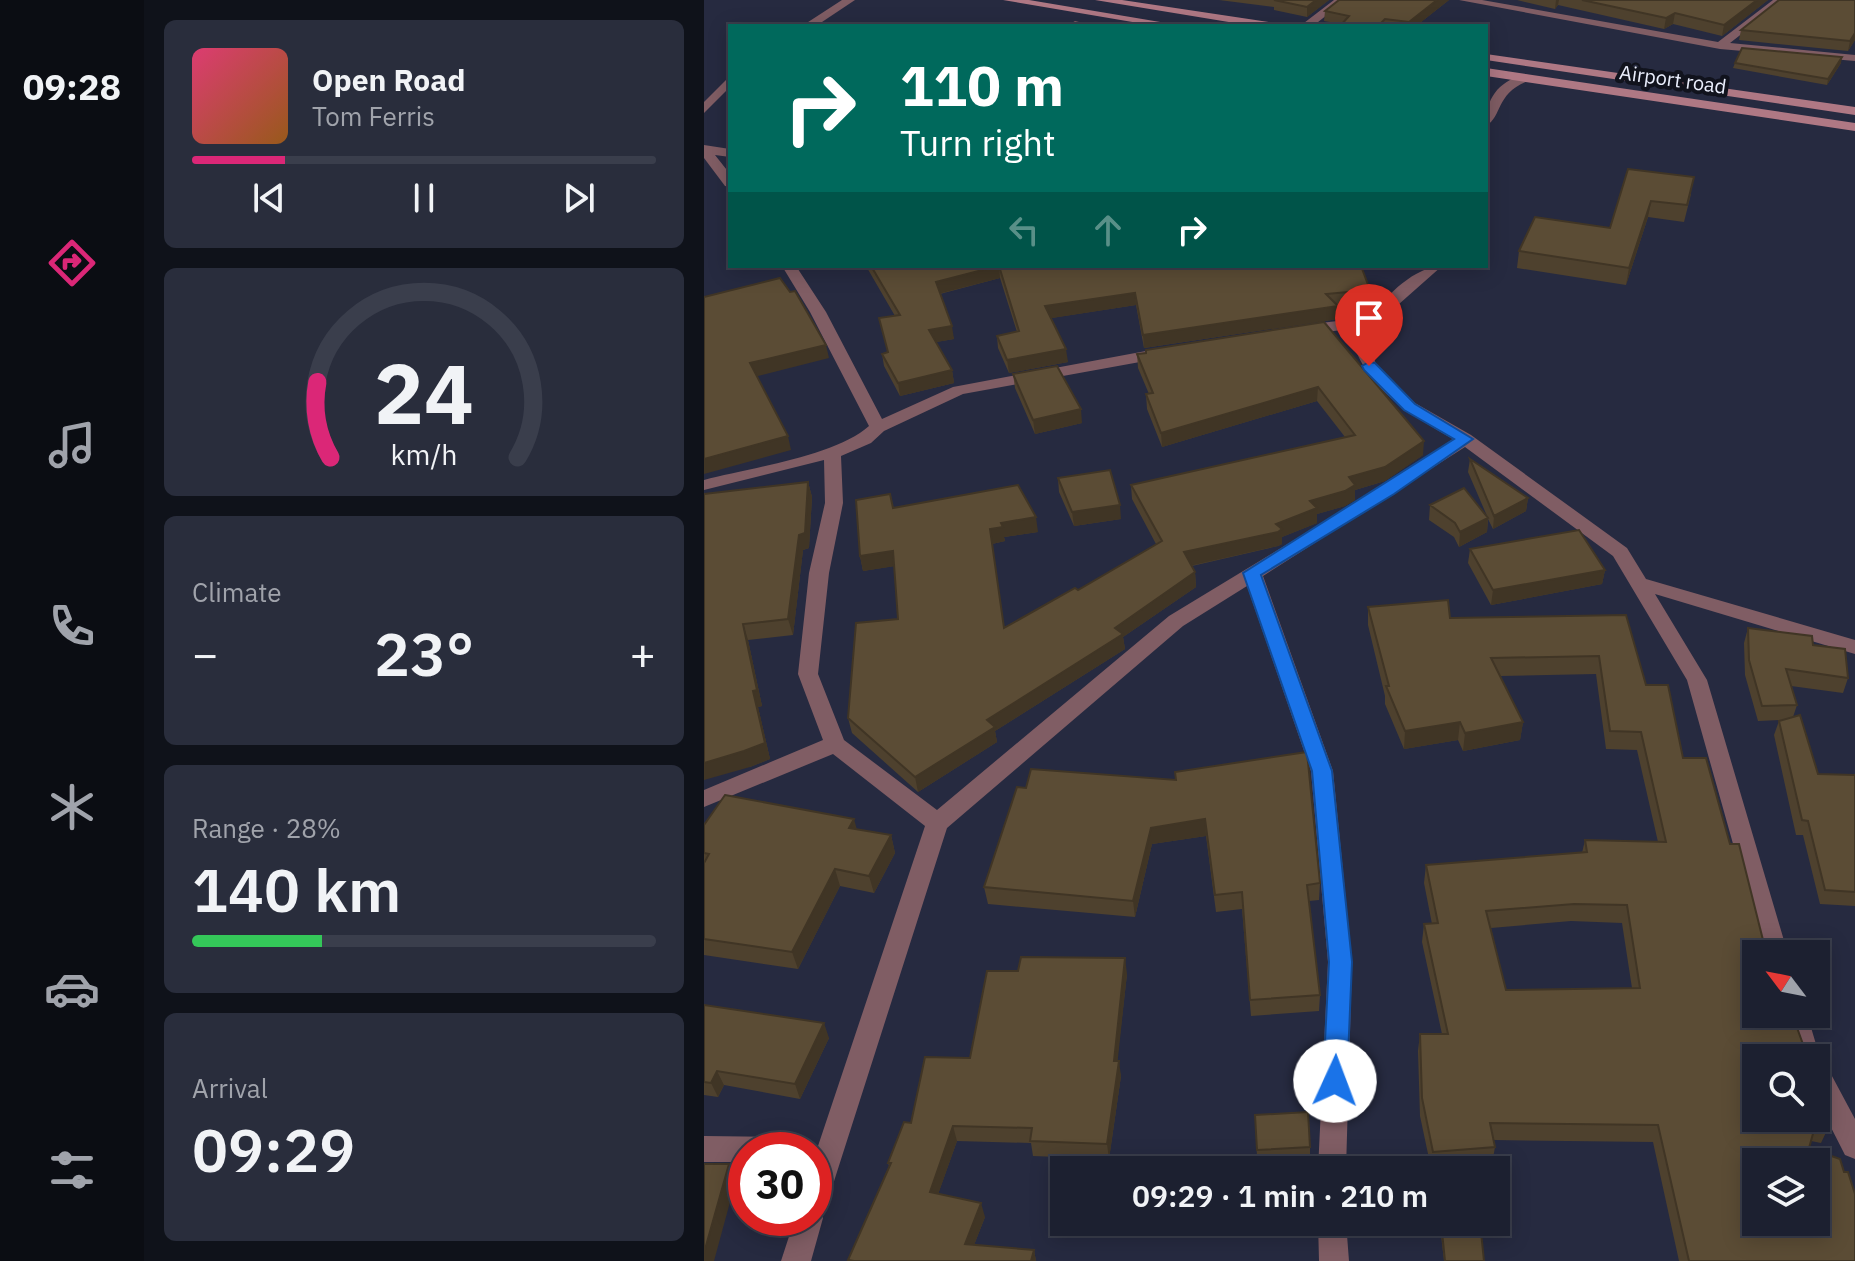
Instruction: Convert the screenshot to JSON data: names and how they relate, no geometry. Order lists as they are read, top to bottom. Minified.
{"streets":{"main road":["Airport road"]},"north":"top left","page":{"tabs":"09:28","turn":["110 m","Turn right"],"song":["Open Road","Tom Ferris"],"tile":["Climate",["Range · 28%","140 km"],["Arrival","09:29"]],"heat":["−","23°","+"],"limit":"30","trip":"09:29 · 1 min · 210 m","gauge":["24","km/h"]}}
